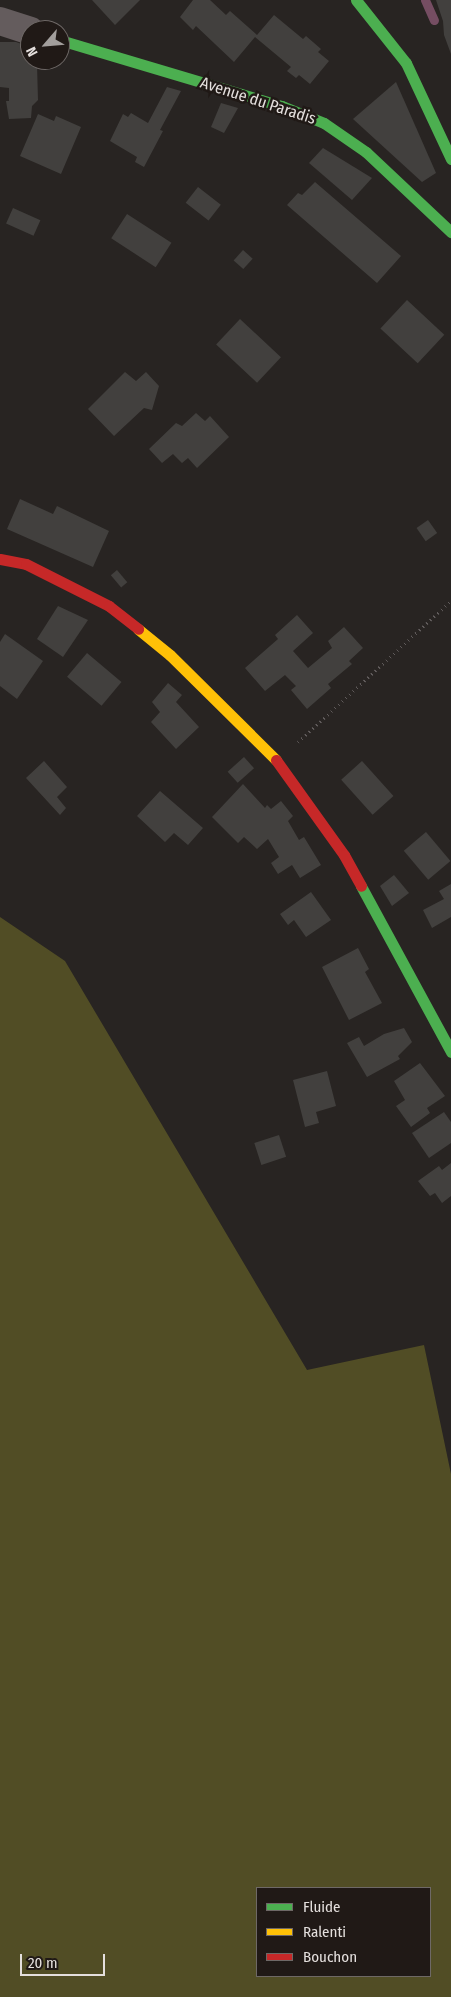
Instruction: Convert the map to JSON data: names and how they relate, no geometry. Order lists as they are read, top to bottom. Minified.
{"streets":{"street":["Avenue du Paradis"]},"legend":["Fluide","Ralenti","Bouchon"],"scale_bar":"20 m","north":"bottom left"}
